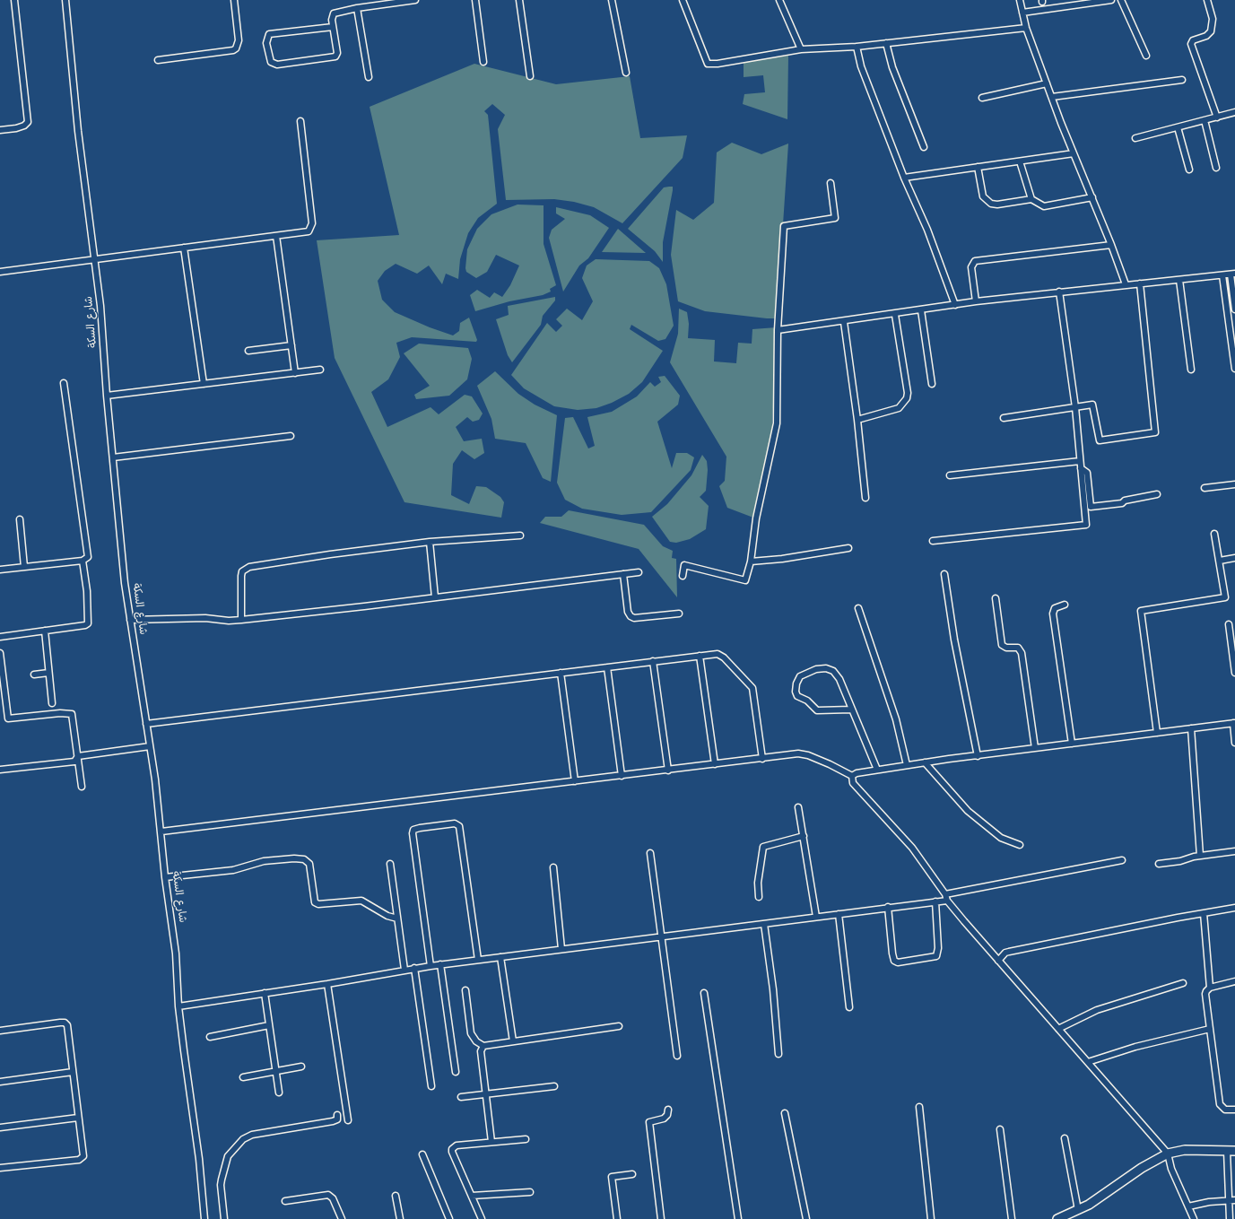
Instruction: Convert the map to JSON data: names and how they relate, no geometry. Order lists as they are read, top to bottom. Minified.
{"streets":{"street":["شارع السكة"]}}
